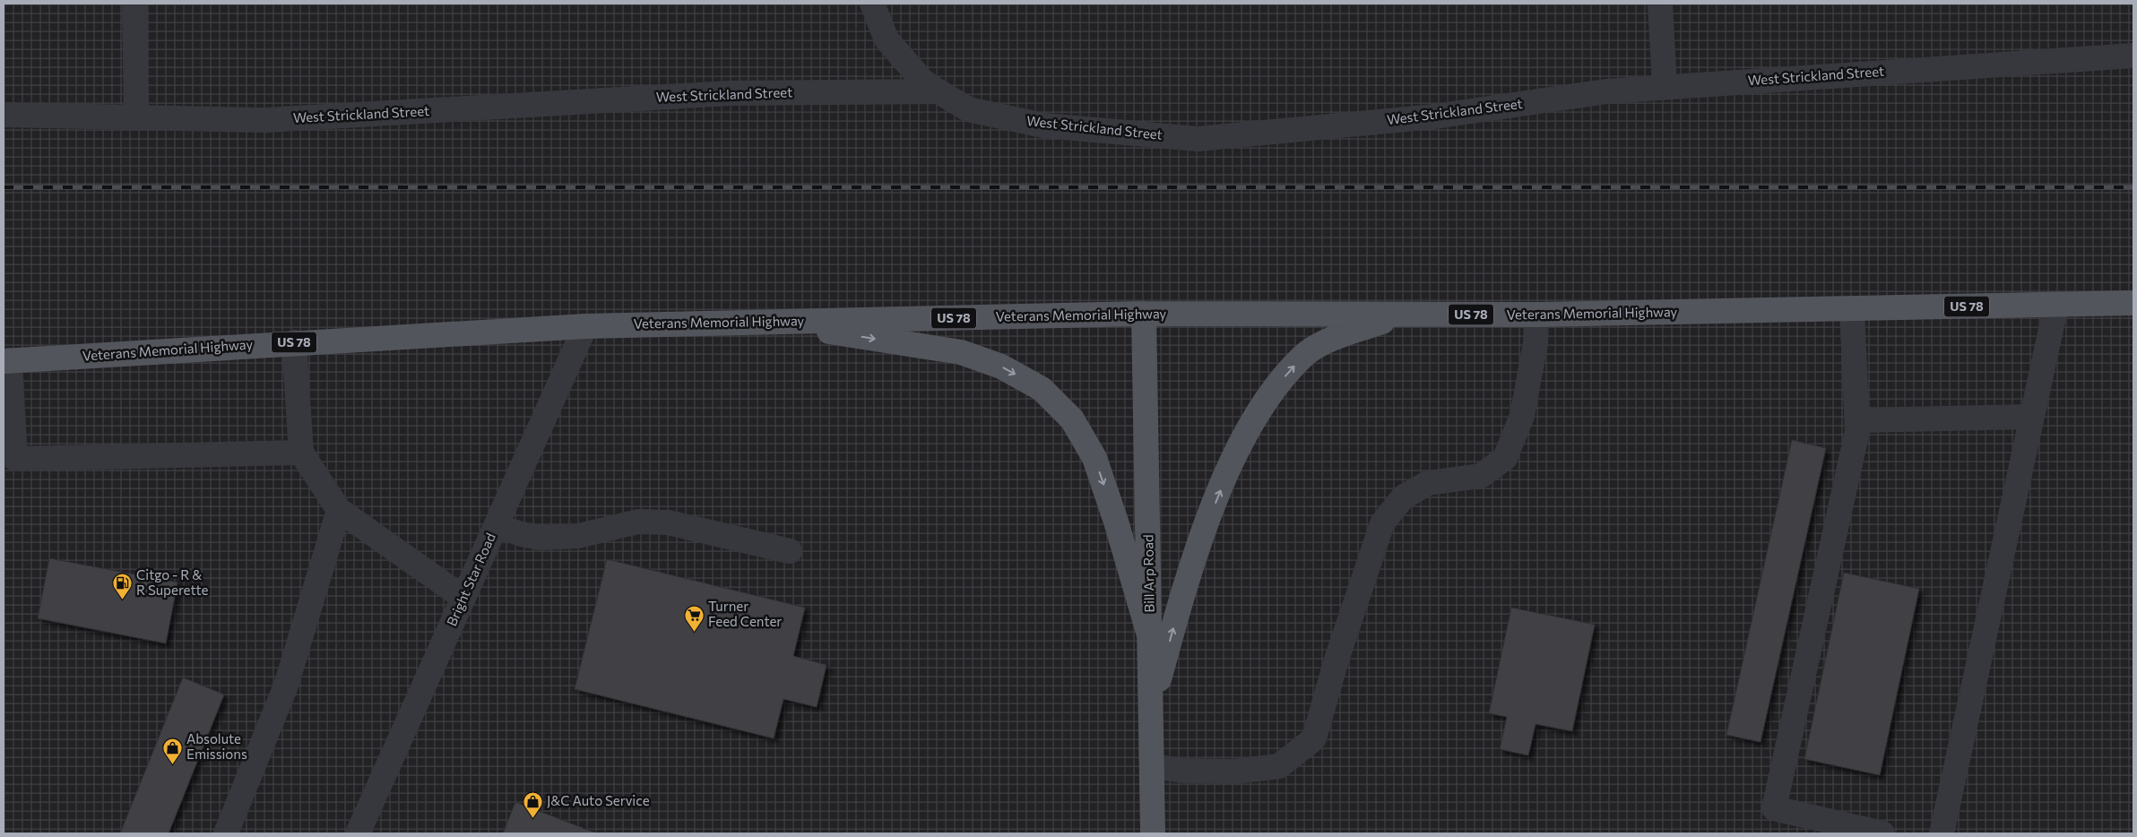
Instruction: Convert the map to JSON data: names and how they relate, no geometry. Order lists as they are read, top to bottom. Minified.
{"streets":{"main road":["US 78","Veterans Memorial Highway","Bill Arp Road"],"street":["West Strickland Street","Bright Star Road"]},"crossings":[["Veterans Memorial Highway","Bill Arp Road"],["Veterans Memorial Highway","Bright Star Road"]],"places":{"fuel station":["Citgo - R & R Superette"],"supermarket":["Turner Feed Center"],"shop":["Absolute Emissions","J&C Auto Service"]}}
